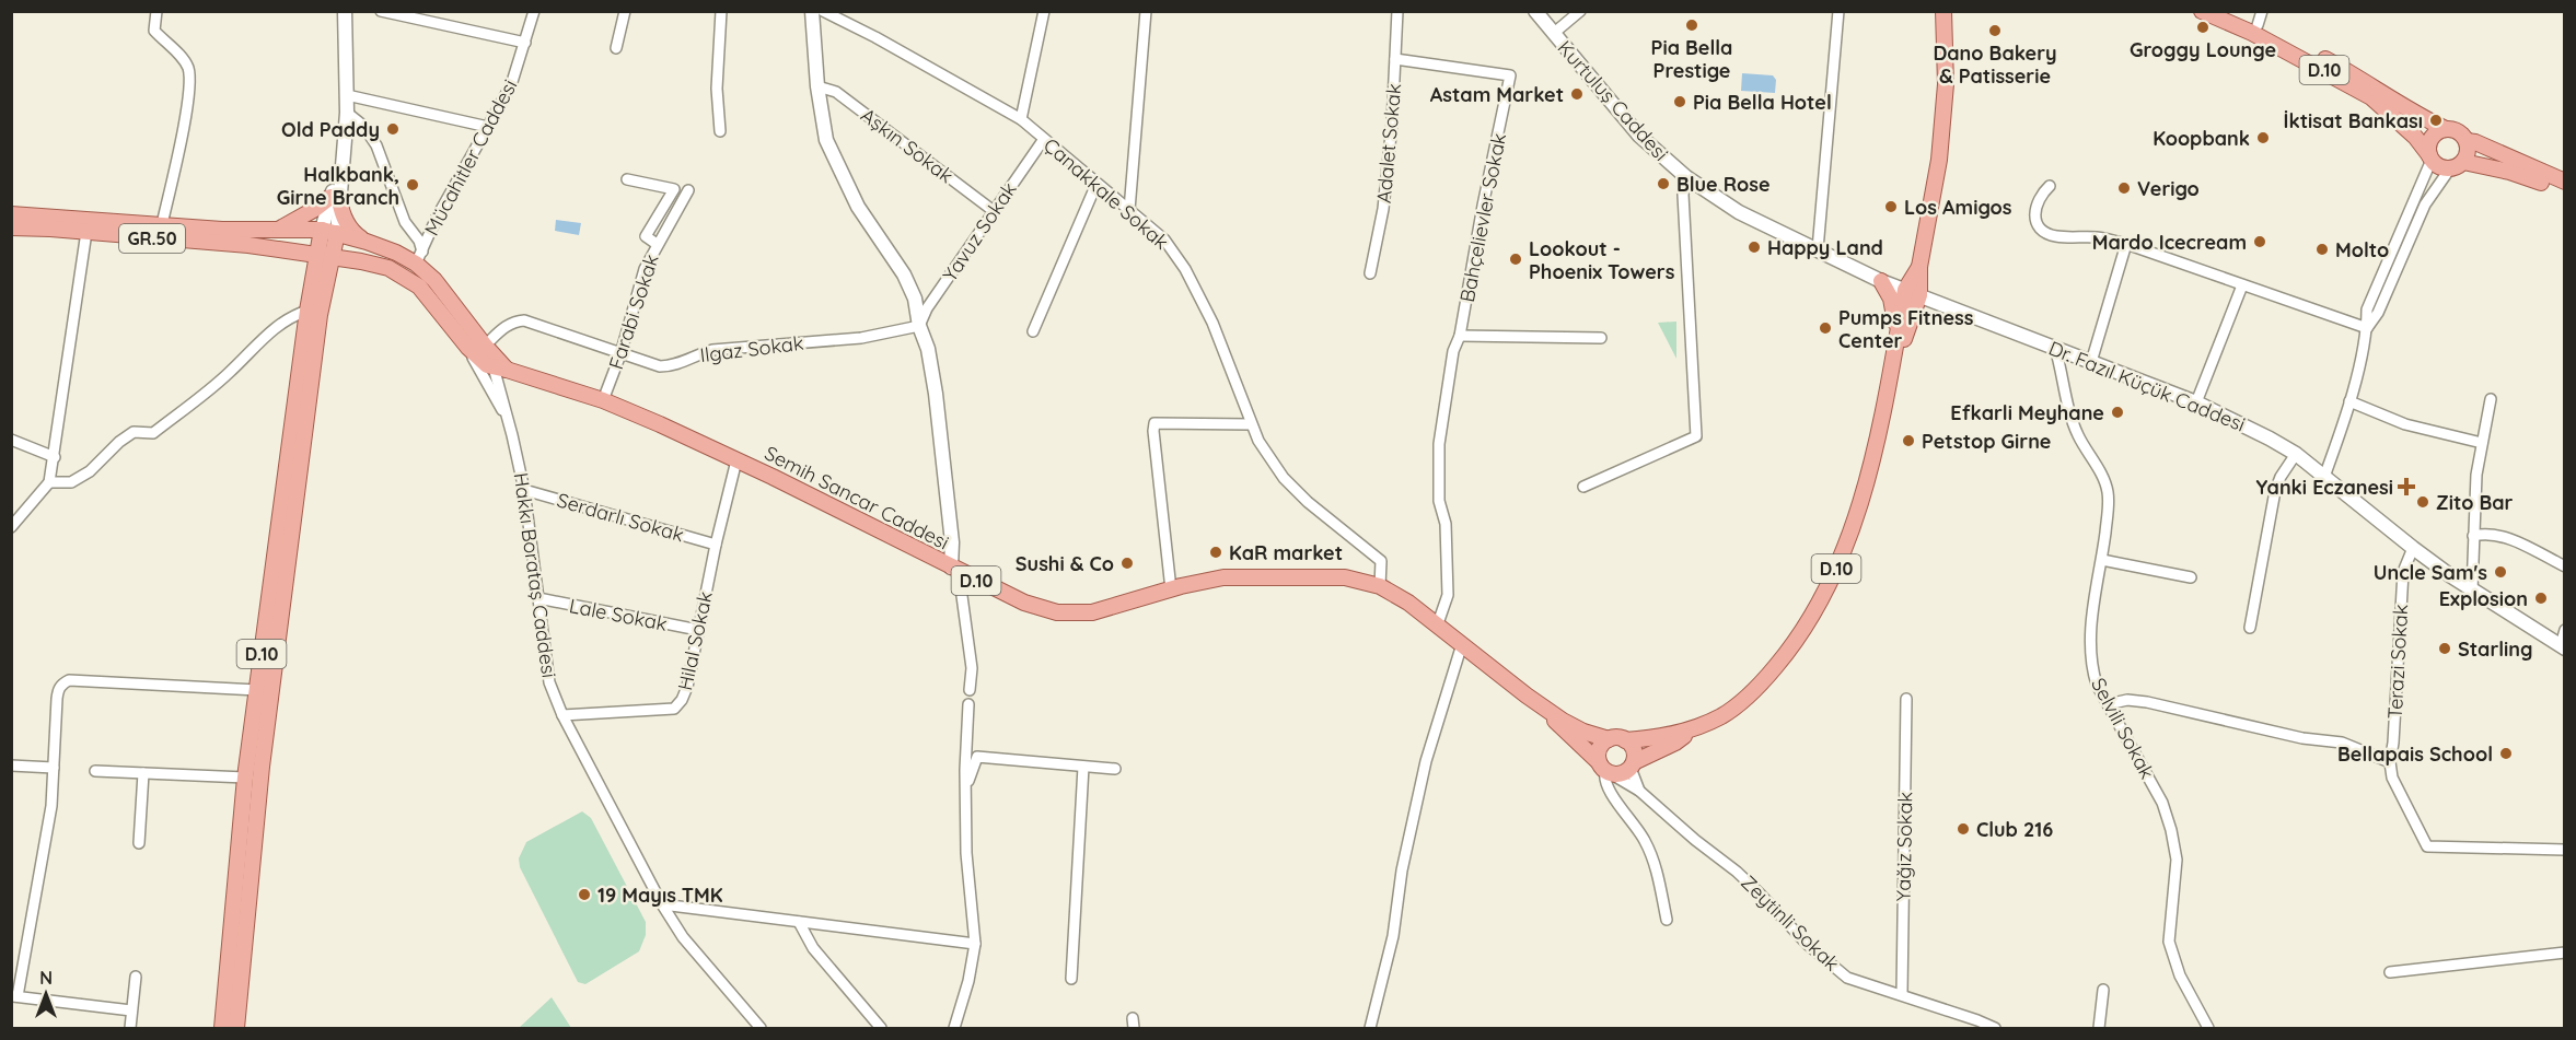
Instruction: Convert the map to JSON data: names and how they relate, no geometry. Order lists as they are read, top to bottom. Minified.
{"streets":{"main road":["D.10","GR.50","Semih Sancar Caddesi"],"street":["Kurtuluş Caddesi","Adalet Sokak","Aşkın Sokak","Mücahitler Caddesi","Çanakkale Sokak","Bahçelievler Sokak","Yavuz Sokak","Farabi Sokak","Ilgaz Sokak","Dr. Fazıl Küçük Caddesi","Serdarlı Sokak","Hakkı Borataş Caddesi","Lale Sokak","Hilal Sokak","Terazi Sokak","Selvili Sokak","Yağiz Sokak","Zeytinli Sokak"]},"crossings":[["D.10","GR.50"],["D.10","Semih Sancar Caddesi"],["Kurtuluş Caddesi","Dr. Fazıl Küçük Caddesi"],["Kurtuluş Caddesi","Semih Sancar Caddesi"],["Adalet Sokak","Bahçelievler Sokak"],["Aşkın Sokak","Yavuz Sokak"],["Mücahitler Caddesi","Semih Sancar Caddesi"],["Çanakkale Sokak","Yavuz Sokak"],["Çanakkale Sokak","Semih Sancar Caddesi"],["Yavuz Sokak","Ilgaz Sokak"],["GR.50","Semih Sancar Caddesi"],["Farabi Sokak","Ilgaz Sokak"],["Farabi Sokak","Semih Sancar Caddesi"],["Ilgaz Sokak","Semih Sancar Caddesi"],["Dr. Fazıl Küçük Caddesi","Semih Sancar Caddesi"],["Dr. Fazıl Küçük Caddesi","Terazi Sokak"],["Dr. Fazıl Küçük Caddesi","Selvili Sokak"],["Semih Sancar Caddesi","Hakkı Borataş Caddesi"],["Semih Sancar Caddesi","Hilal Sokak"],["Semih Sancar Caddesi","Zeytinli Sokak"],["Serdarlı Sokak","Hakkı Borataş Caddesi"],["Serdarlı Sokak","Hilal Sokak"],["Hakkı Borataş Caddesi","Lale Sokak"],["Hakkı Borataş Caddesi","Hilal Sokak"],["Lale Sokak","Hilal Sokak"],["Yağiz Sokak","Zeytinli Sokak"]],"places":{"other":["Pia Bella Prestige","Groggy Lounge","Dano Bakery & Patisserie","Astam Market","Pia Bella Hotel","İktisat Bankası","Old Paddy","Koopbank","Blue Rose","Halkbank, Girne Branch","Verigo","Los Amigos","Mardo Icecream","Happy Land","Molto","Lookout - Phoenix Towers","Pumps Fitness Center","Efkarli Meyhane","Petstop Girne","Zito Bar","KaR market","Sushi & Co","Uncle Sam's","Explosion","Starling","Bellapais School","Club 216","19 Mayıs TMK"],"health":["Yanki Eczanesi"]},"north":"top"}
